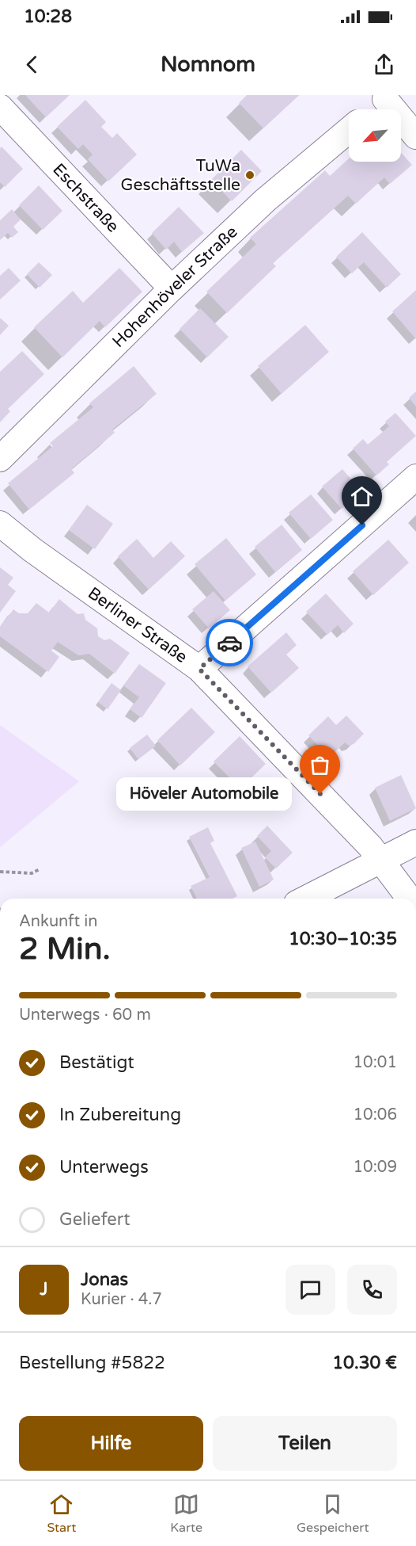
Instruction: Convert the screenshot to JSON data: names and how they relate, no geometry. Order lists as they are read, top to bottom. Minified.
{"streets":{"street":["Eschstraße","Hohenhöveler Straße","Berliner Straße"]},"crossings":[["Eschstraße","Hohenhöveler Straße"]],"places":["TuWa Geschäftsstelle","Höveler Automobile"],"north":"bottom left","page":{"status":"10:28","header":"Nomnom","bubble":"Höveler Automobile","heading":["2 Min.","Ankunft in","10:30–10:35"],"panel":["Jonas","Kurier · 4.7","Bestellung #5822","10.30 €"],"bar":"Unterwegs · 60 m","list":[["Bestätigt","10:01"],["In Zubereitung","10:06"],["Unterwegs","10:09"],"Geliefert"],"round":"J","buttons":["Hilfe","Teilen"],"tabs":["Start","Karte","Gespeichert"]}}
